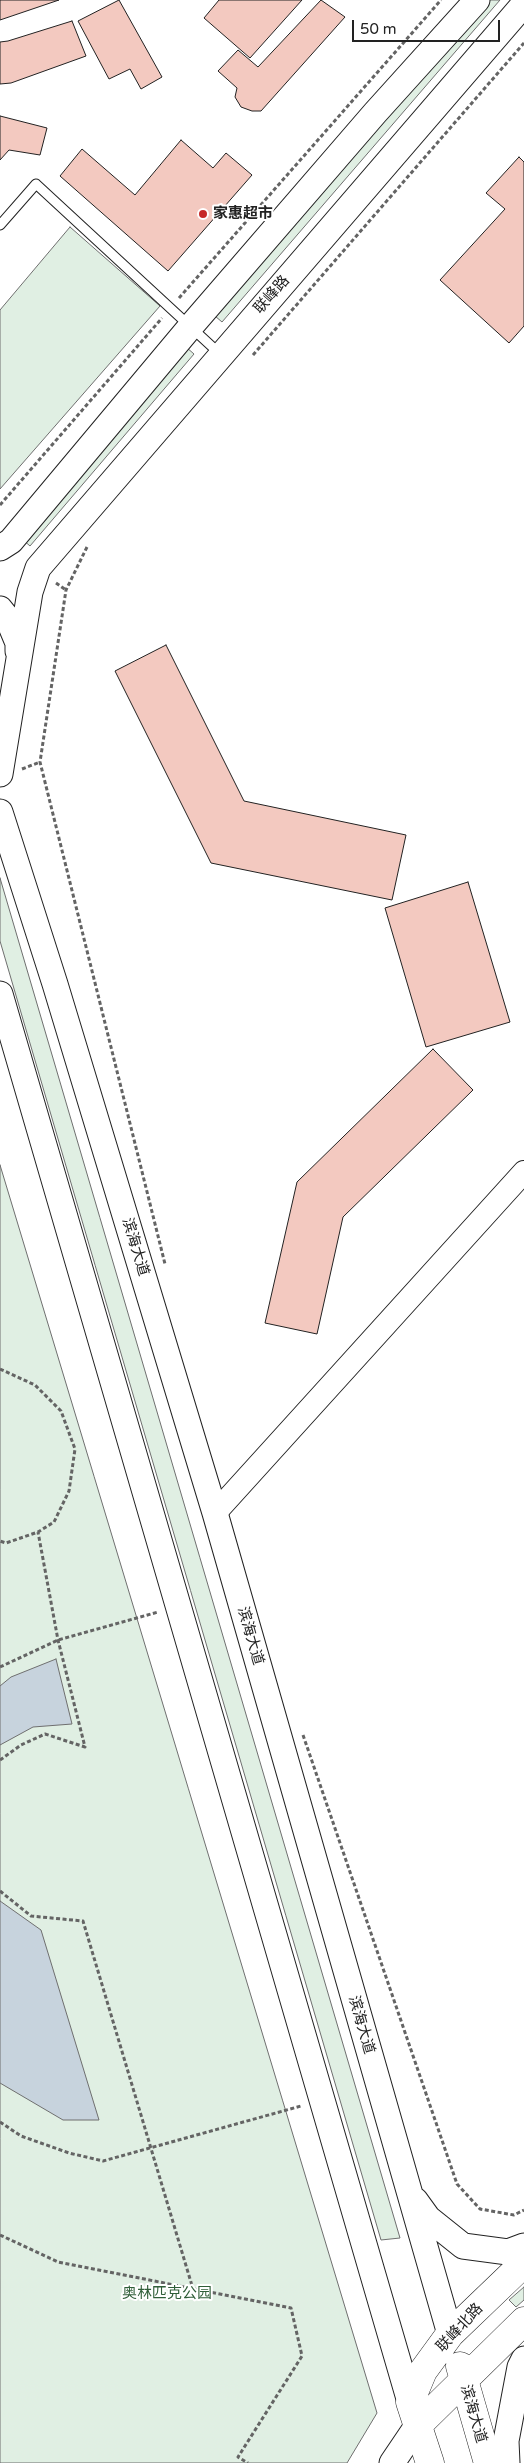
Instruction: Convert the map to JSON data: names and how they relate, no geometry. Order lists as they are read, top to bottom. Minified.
{"streets":{"main road":["联峰路","滨海大道","联峰北路"]},"crossings":[["滨海大道","联峰北路"]],"parks":["奥林匹克公园"],"places":["家惠超市"],"scale_bar":"50 m"}
